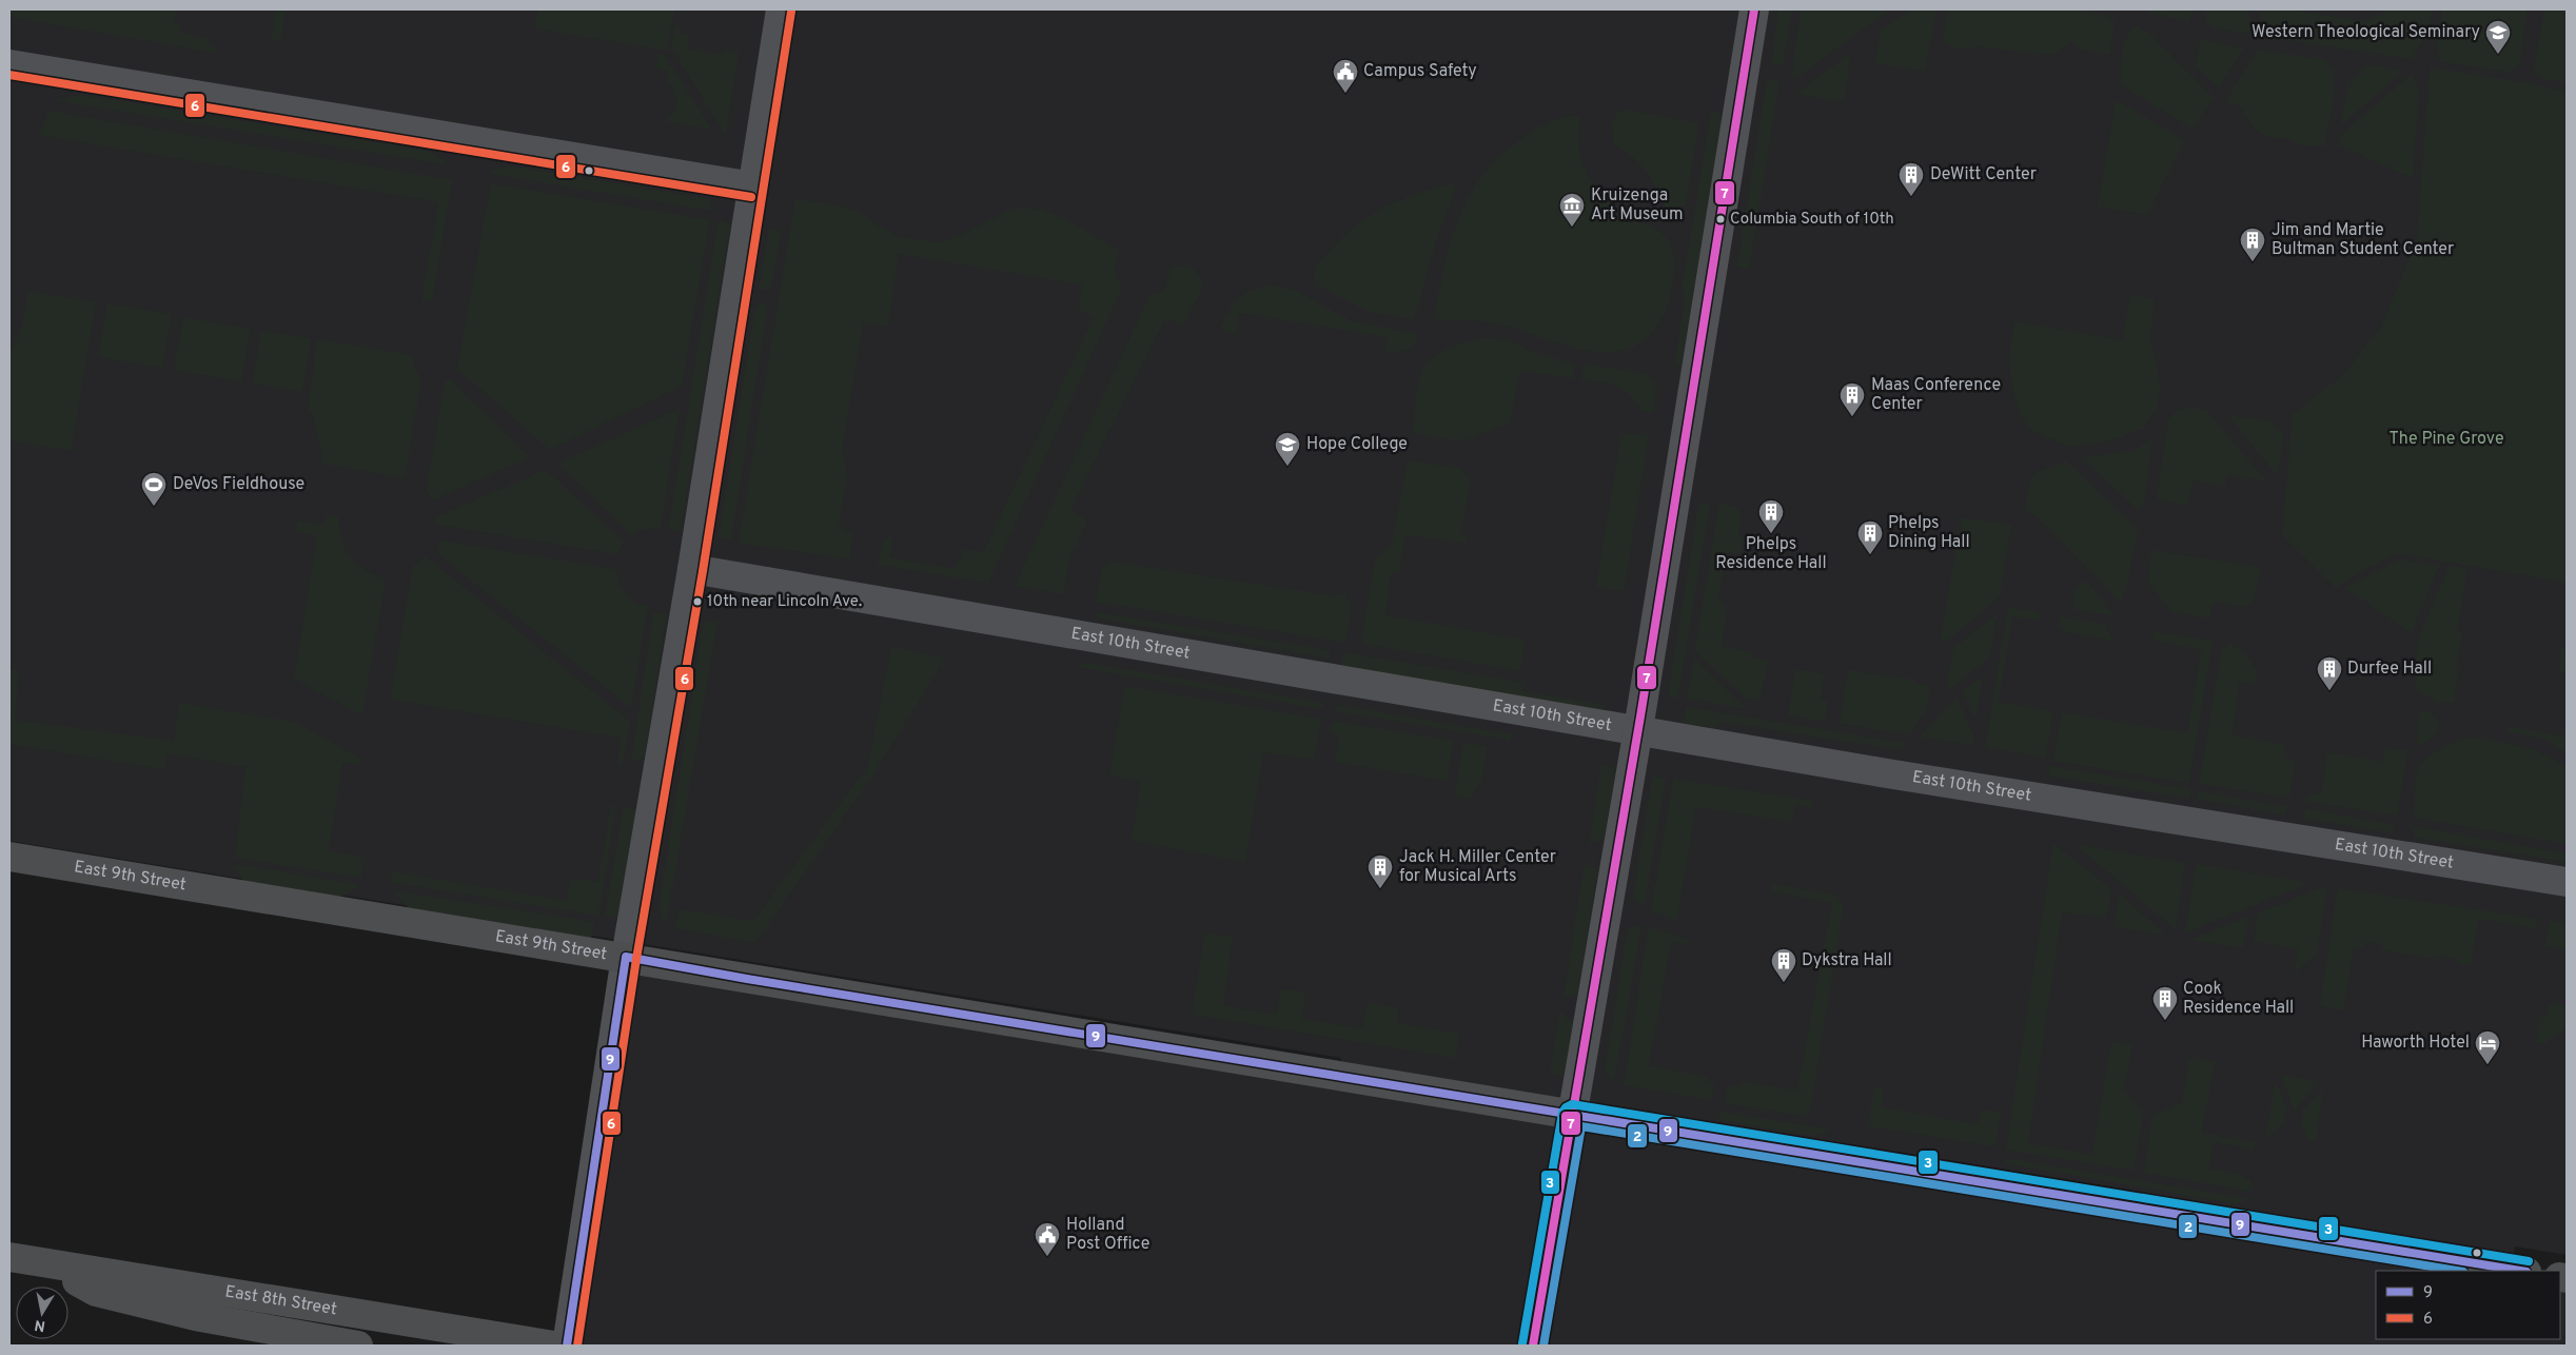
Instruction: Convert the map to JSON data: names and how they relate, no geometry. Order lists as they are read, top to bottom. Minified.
{"streets":{"main road":["East 9th Street","East 8th Street"],"street":["East 10th Street"]},"parks":["The Pine Grove"],"places":{"school or university":["Western Theological Seminary","Hope College"],"public building":["Campus Safety","Holland Post Office"],"building":["DeWitt Center","Jim and Martie Bultman Student Center","Maas Conference Center","Phelps Residence Hall","Phelps Dining Hall","Durfee Hall","Jack H. Miller Center for Musical Arts","Dykstra Hall","Cook Residence Hall"],"other":["Columbia South of 10th","10th near Lincoln Ave."],"museum":["Kruizenga Art Museum"],"sports":["DeVos Fieldhouse"],"hotel":["Haworth Hotel"]},"lines":["transit line 7","transit line 6","transit line 9","transit line 3","transit line 2"],"legend":["9","6"],"north":"bottom"}
